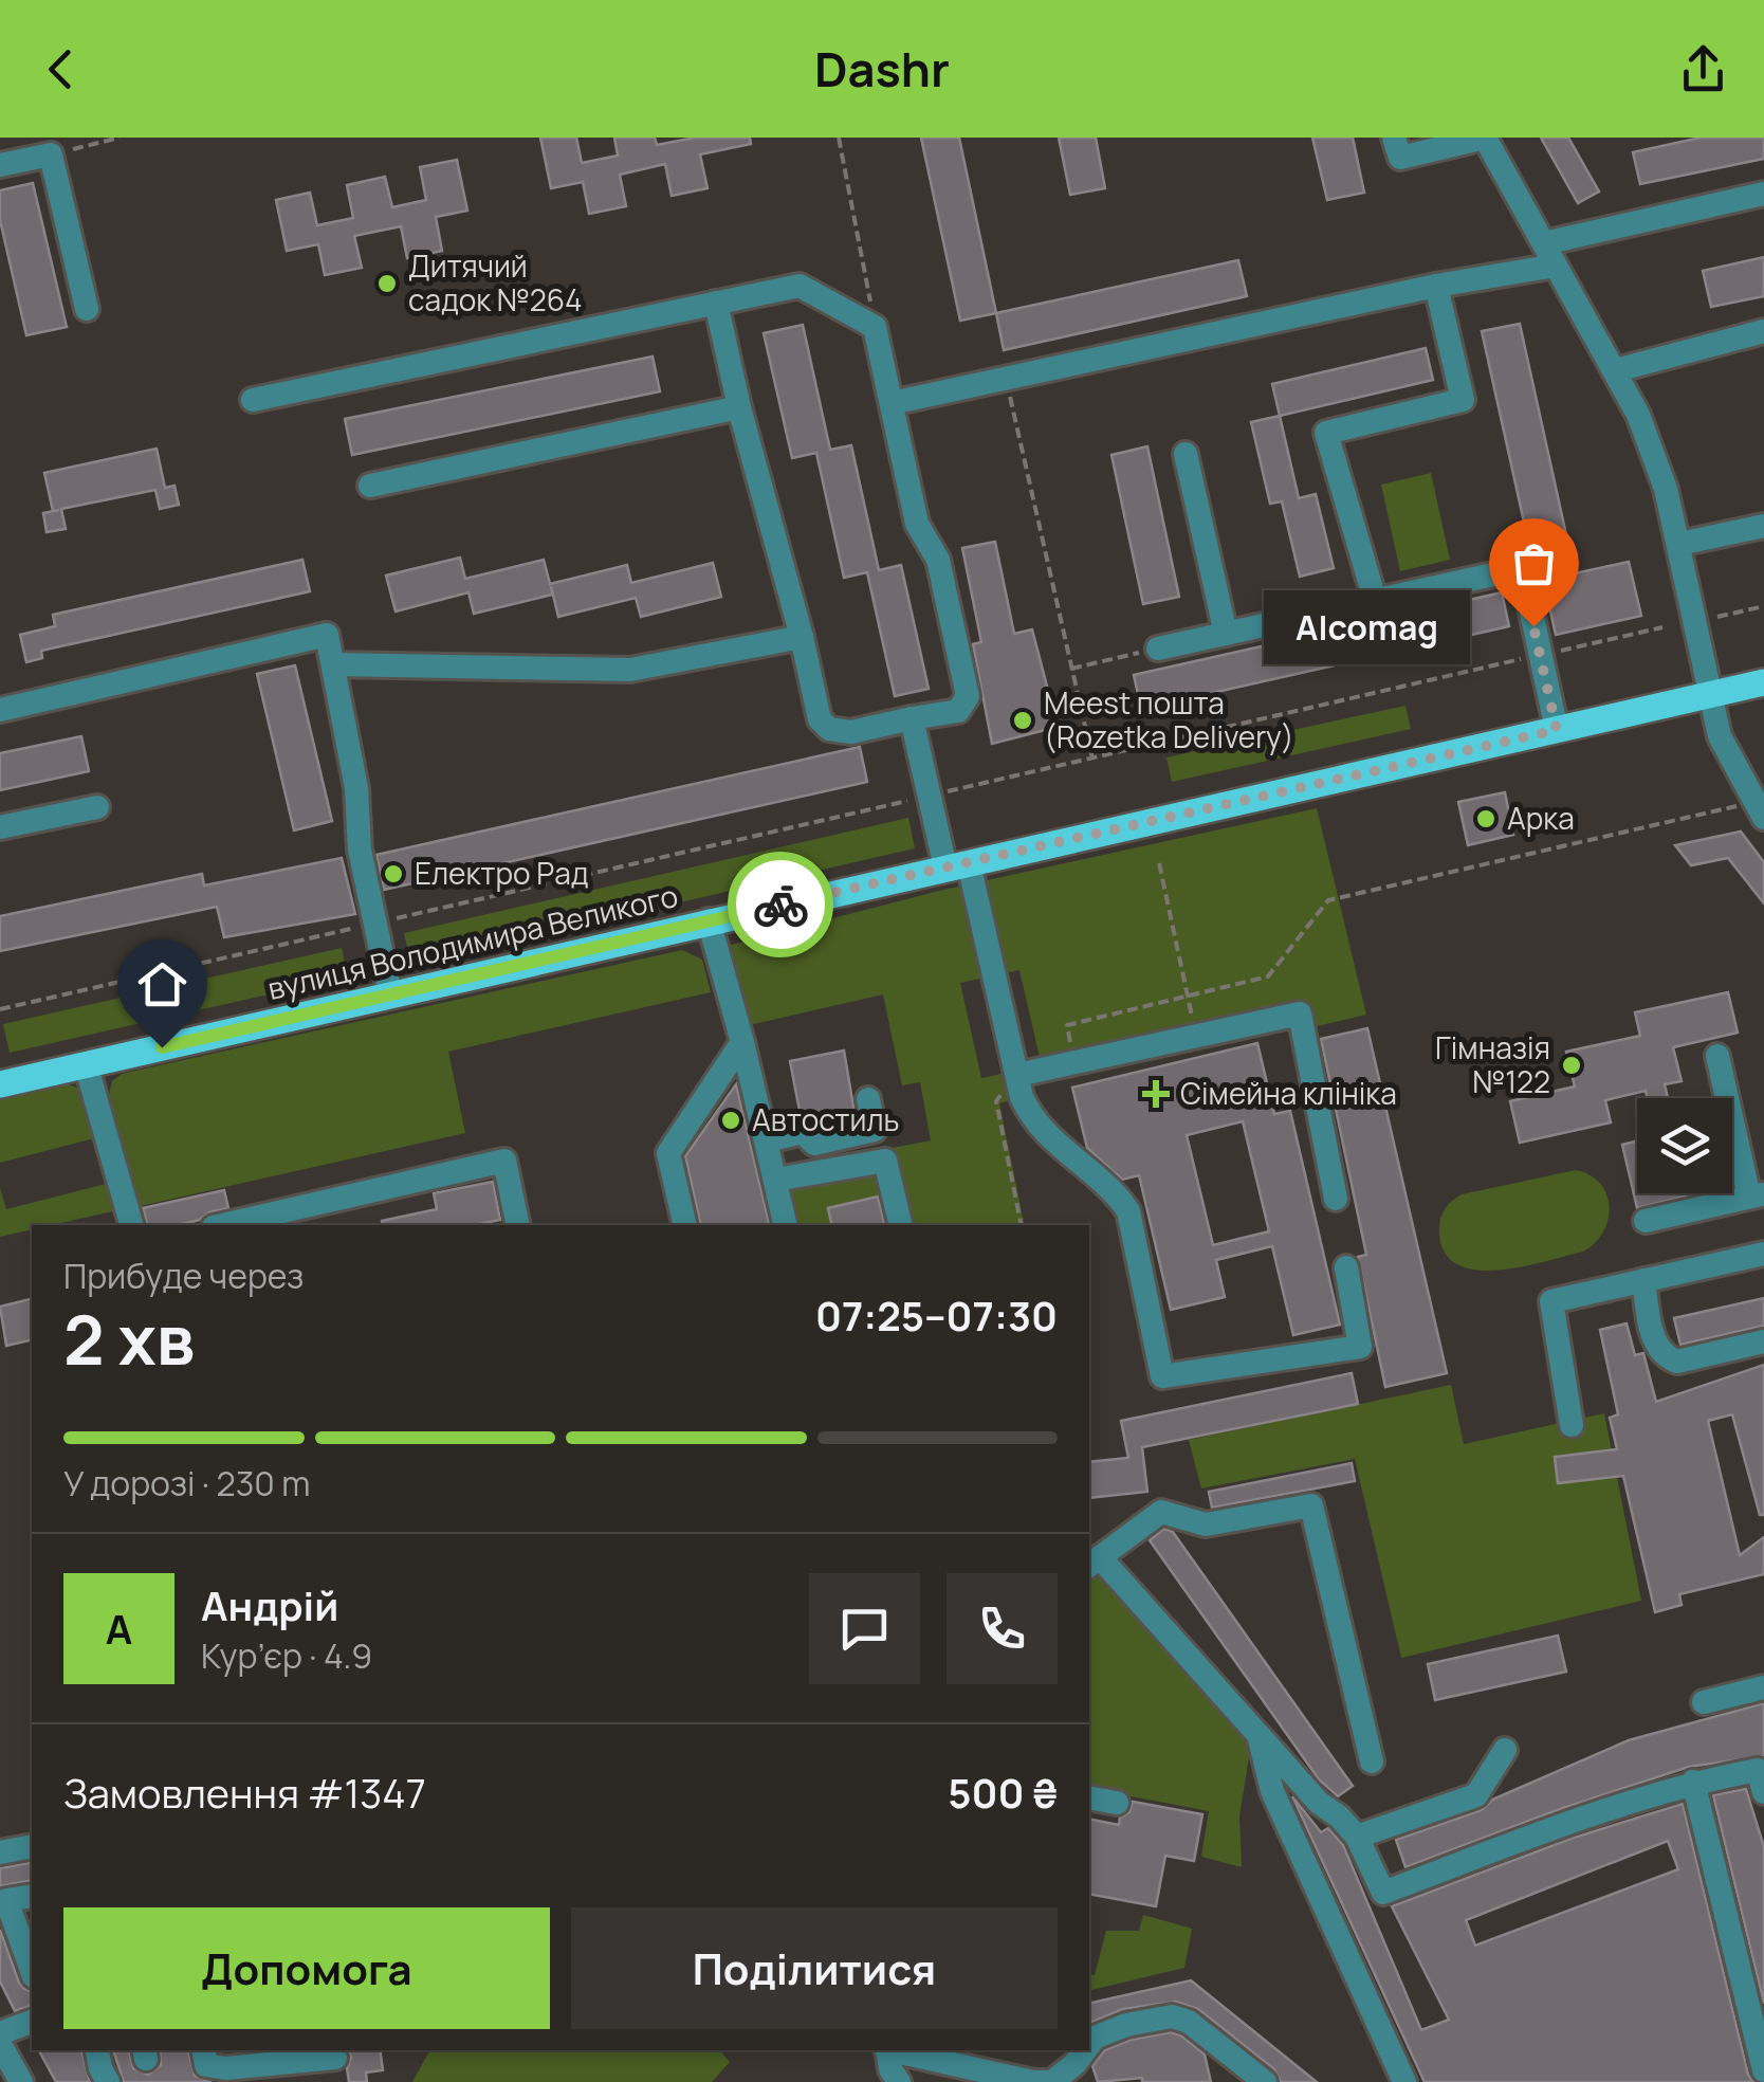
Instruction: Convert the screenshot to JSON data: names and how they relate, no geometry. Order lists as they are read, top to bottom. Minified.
{"streets":{"main road":["вулиця Володимира Великого"]},"places":{"other":["Дитячий садок №264","Alcomag","Meest пошта (Rozetka Delivery)","Арка","Електро Рад","Гімназія №122","Автостиль"],"health":["Сімейна клініка"]},"page":{"header":"Dashr","bubble":"Alcomag","heading":["2 хв","Прибуде через","07:25–07:30"],"panel":["Андрій","Кур’єр · 4.9","Замовлення #1347","500 ₴"],"bar":"У дорозі · 230 m","round":"А","buttons":["Допомога","Поділитися"]}}
